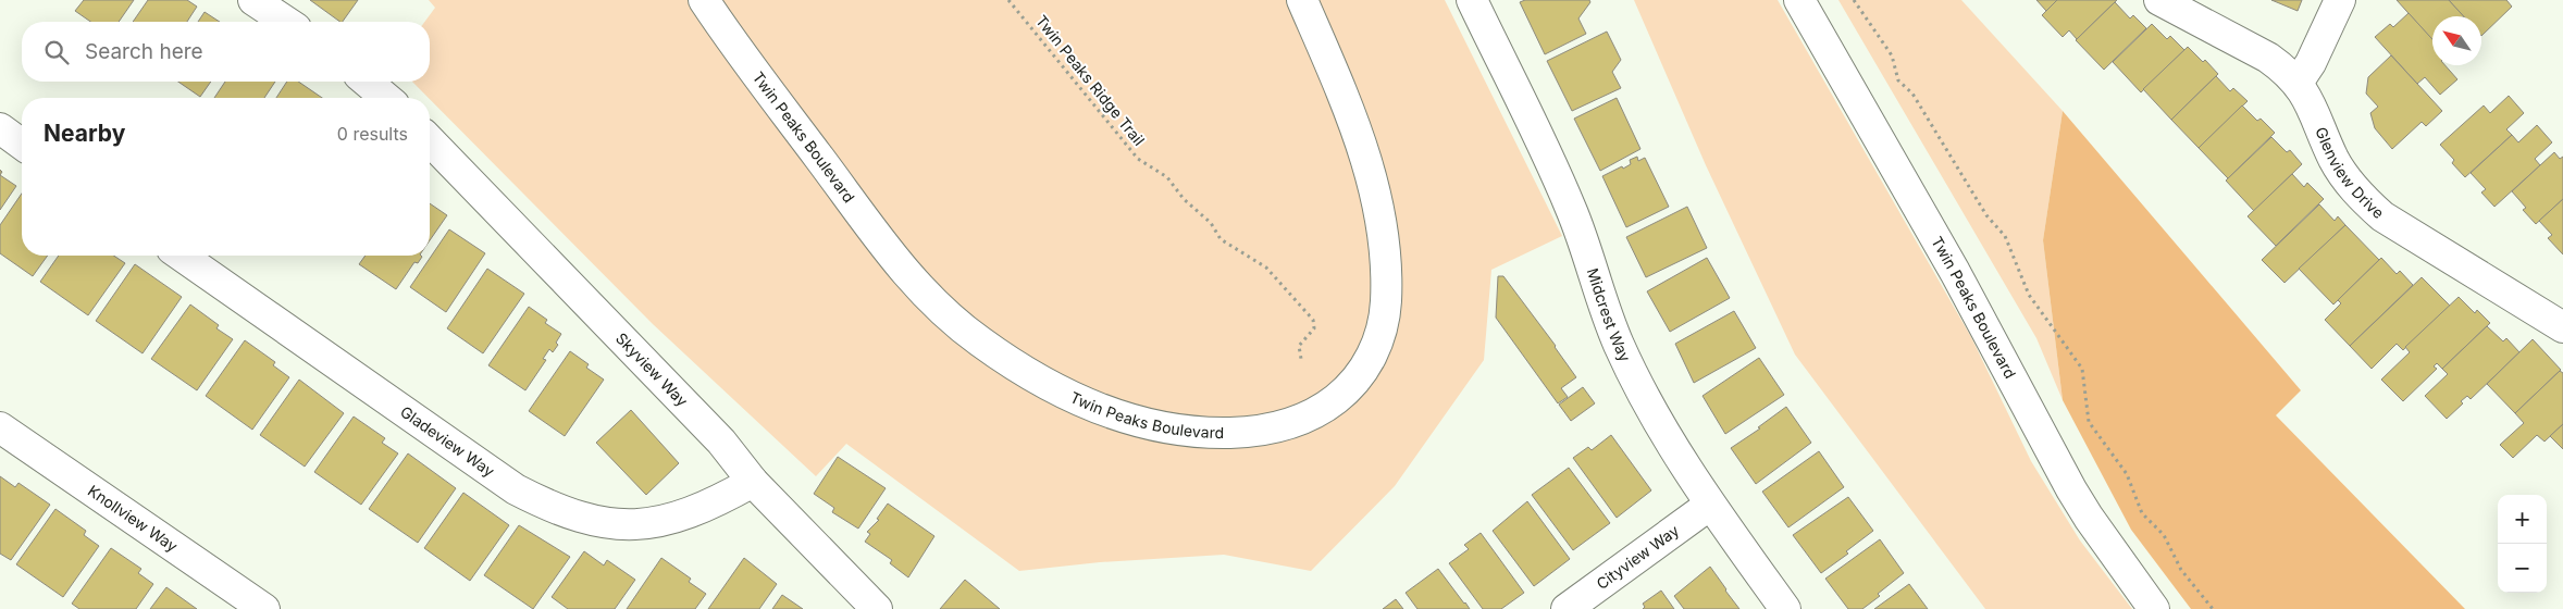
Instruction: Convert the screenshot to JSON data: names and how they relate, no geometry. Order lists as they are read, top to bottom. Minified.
{"streets":{"street":["Twin Peaks Boulevard","Glenview Drive","Midcrest Way","Skyview Way","Gladeview Way","Knollview Way","Cityview Way"],"path":["Twin Peaks Ridge Trail"]},"crossings":[["Midcrest Way","Cityview Way"],["Skyview Way","Gladeview Way"]],"north":"top left","page":{"search":"Search here","heading":["Nearby","0 results"],"map_buttons":["+","−"]}}
